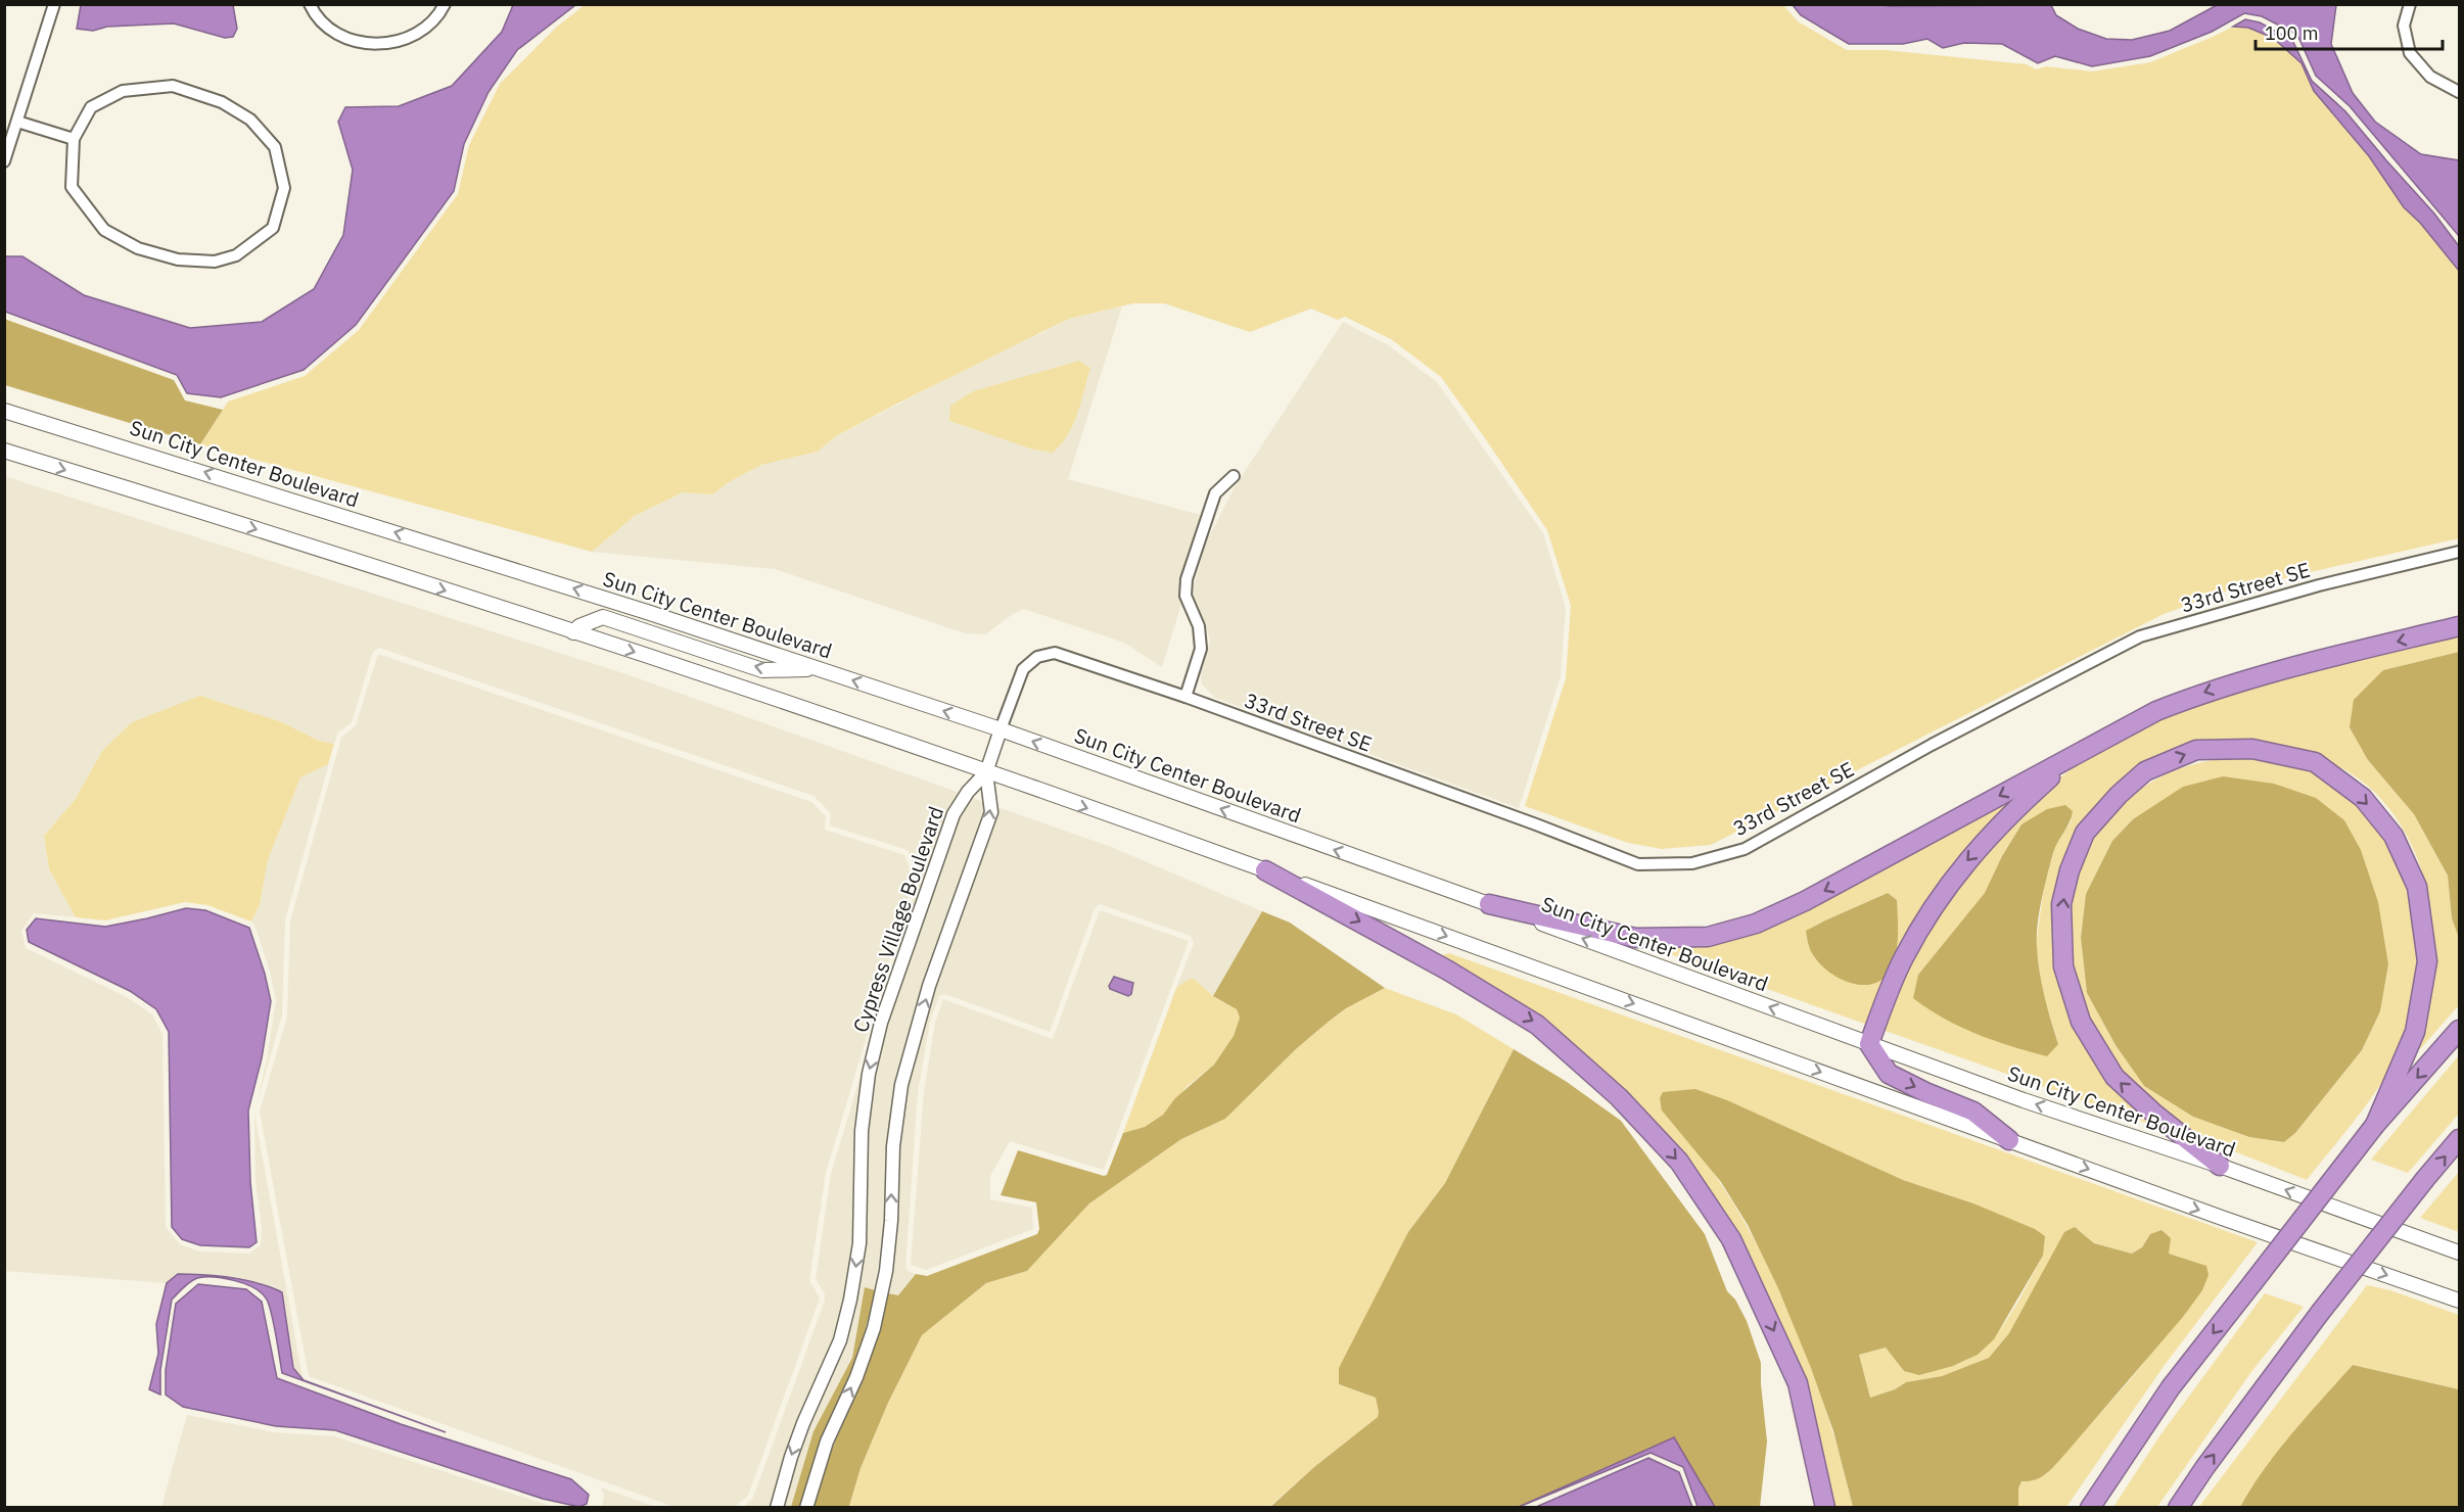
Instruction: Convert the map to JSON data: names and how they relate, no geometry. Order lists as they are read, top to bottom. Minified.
{"streets":{"main road":["Sun City Center Boulevard"],"street":["33rd Street SE","Cypress Village Boulevard"]},"crossings":[["Sun City Center Boulevard","33rd Street SE"]],"scale_bar":"100 m"}
